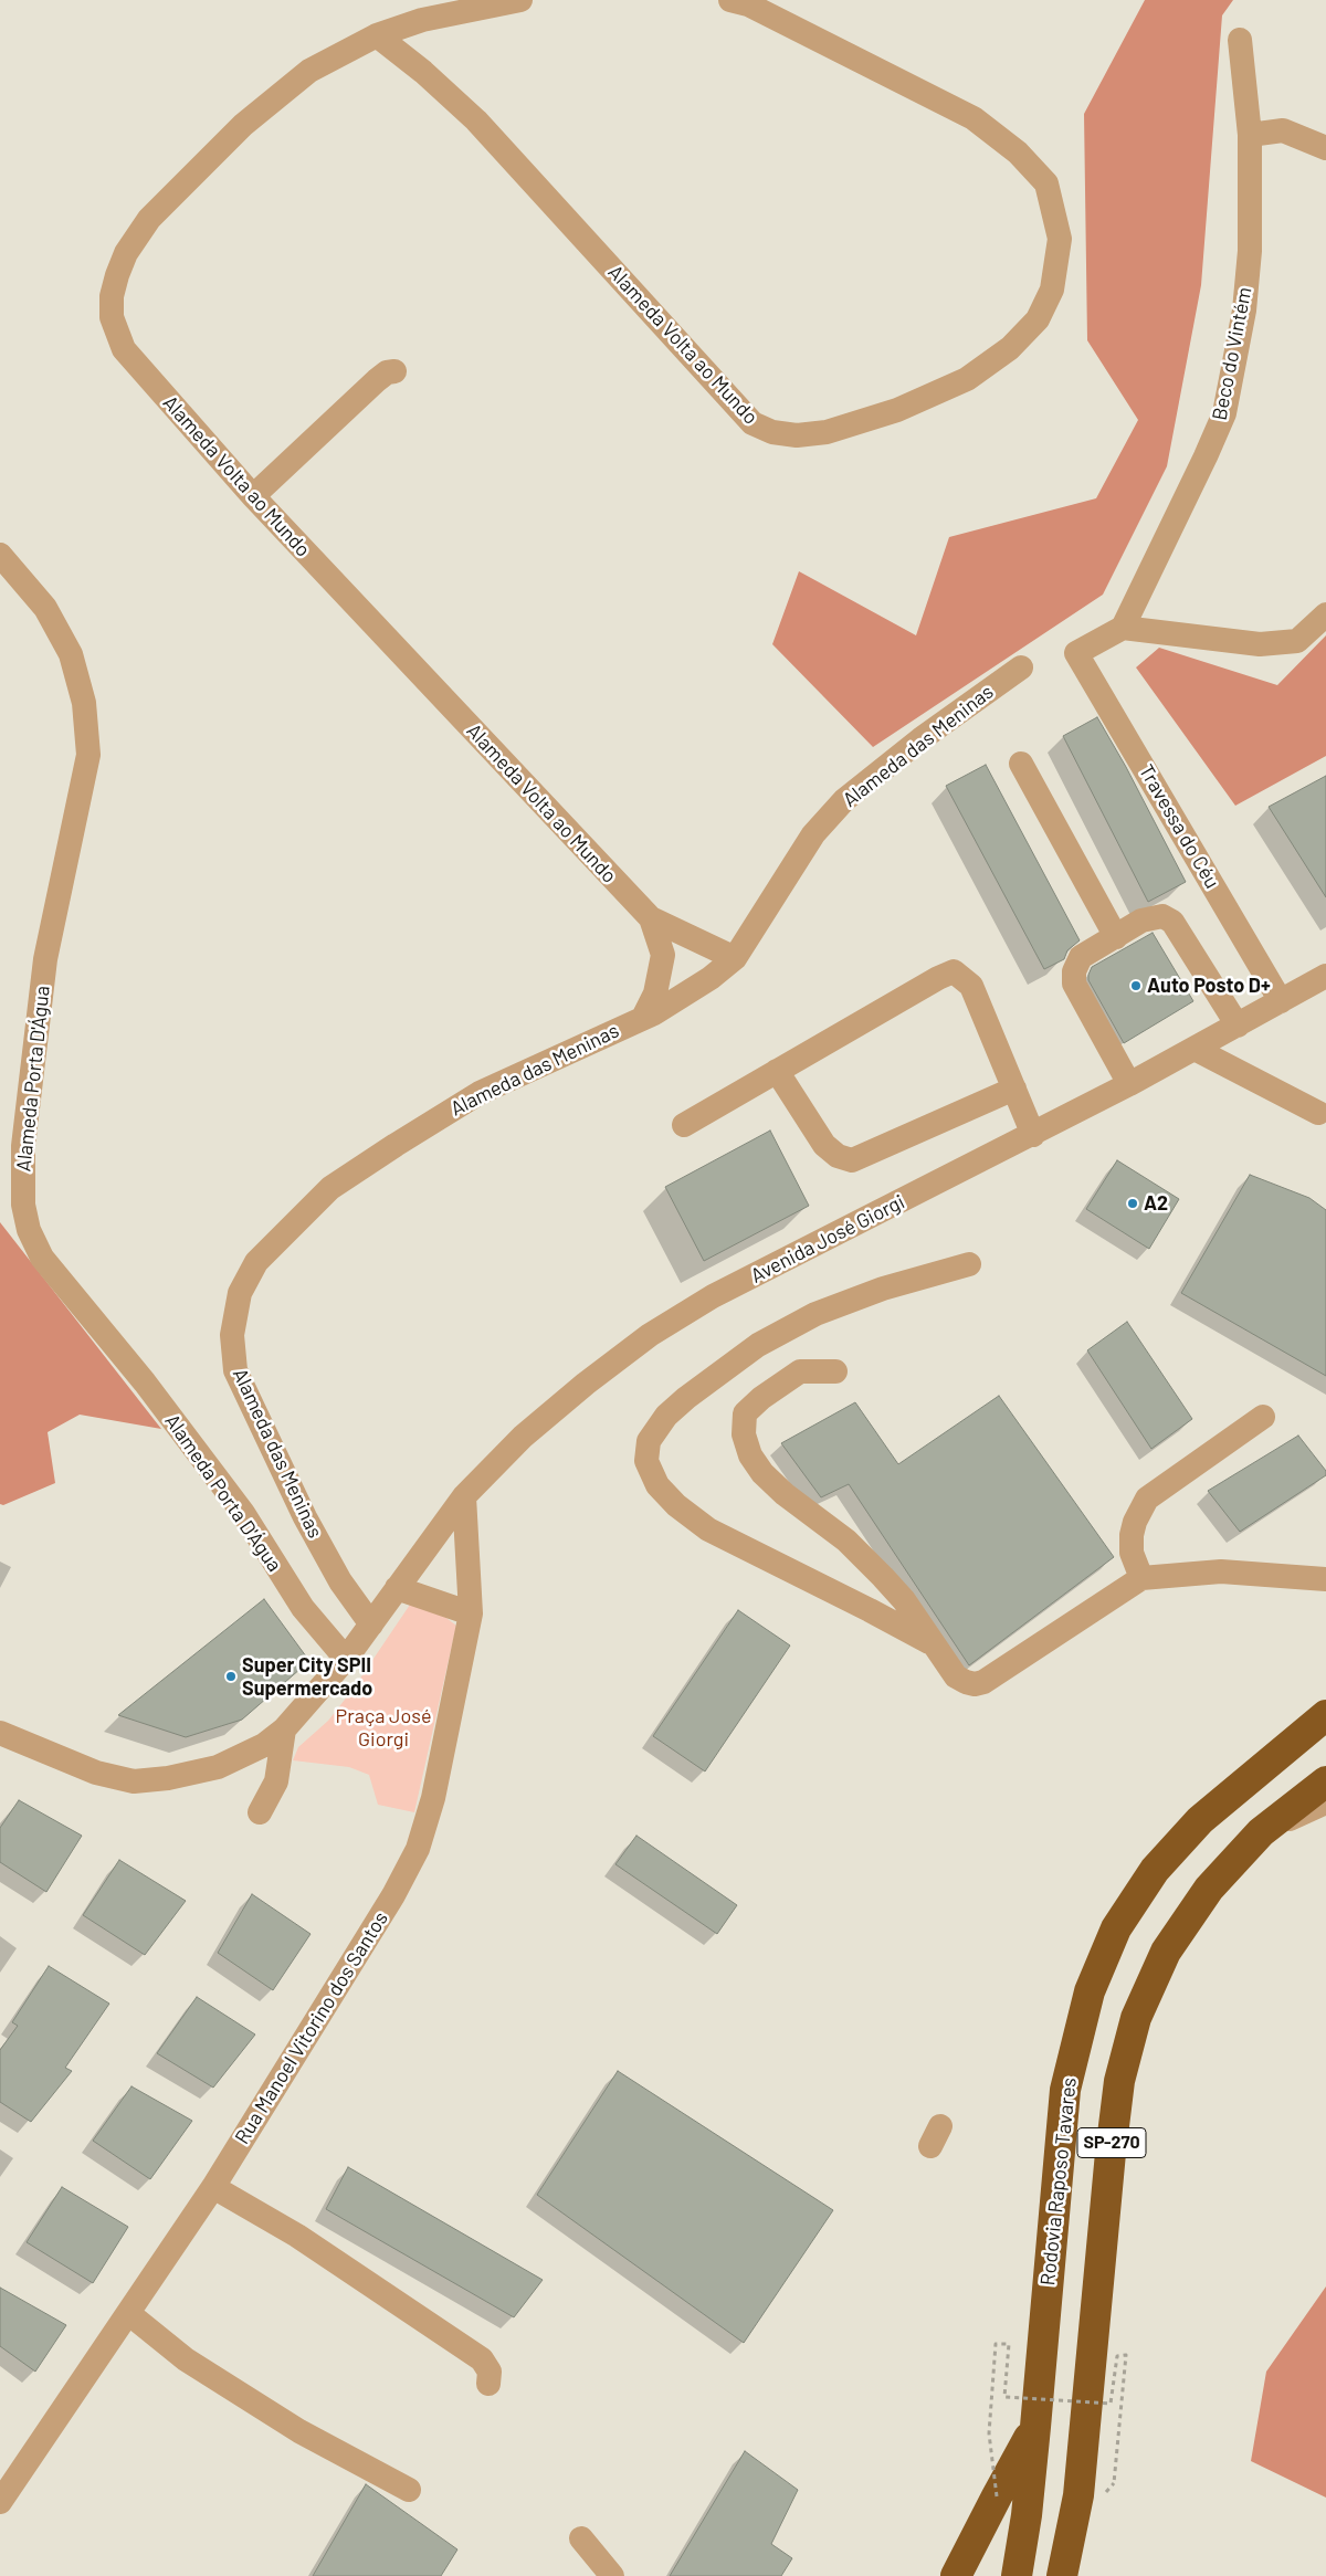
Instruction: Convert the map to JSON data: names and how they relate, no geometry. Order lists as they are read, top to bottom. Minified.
{"streets":{"highway":["SP-270","Rodovia Raposo Tavares"],"street":["Alameda Volta ao Mundo","Beco do Vintém","Alameda das Meninas","Travessa do Céu","Alameda Porta D'Água","Avenida José Giorgi","Rua Manoel Vitorino dos Santos"]},"crossings":[["Alameda Volta ao Mundo","Alameda das Meninas"],["Beco do Vintém","Travessa do Céu"],["Alameda das Meninas","Avenida José Giorgi"],["Travessa do Céu","Avenida José Giorgi"],["Alameda Porta D'Água","Avenida José Giorgi"],["Avenida José Giorgi","Rua Manoel Vitorino dos Santos"]],"parks":["Praça José Giorgi"],"places":["Auto Posto D+","A2","Super City SPII Supermercado"]}
